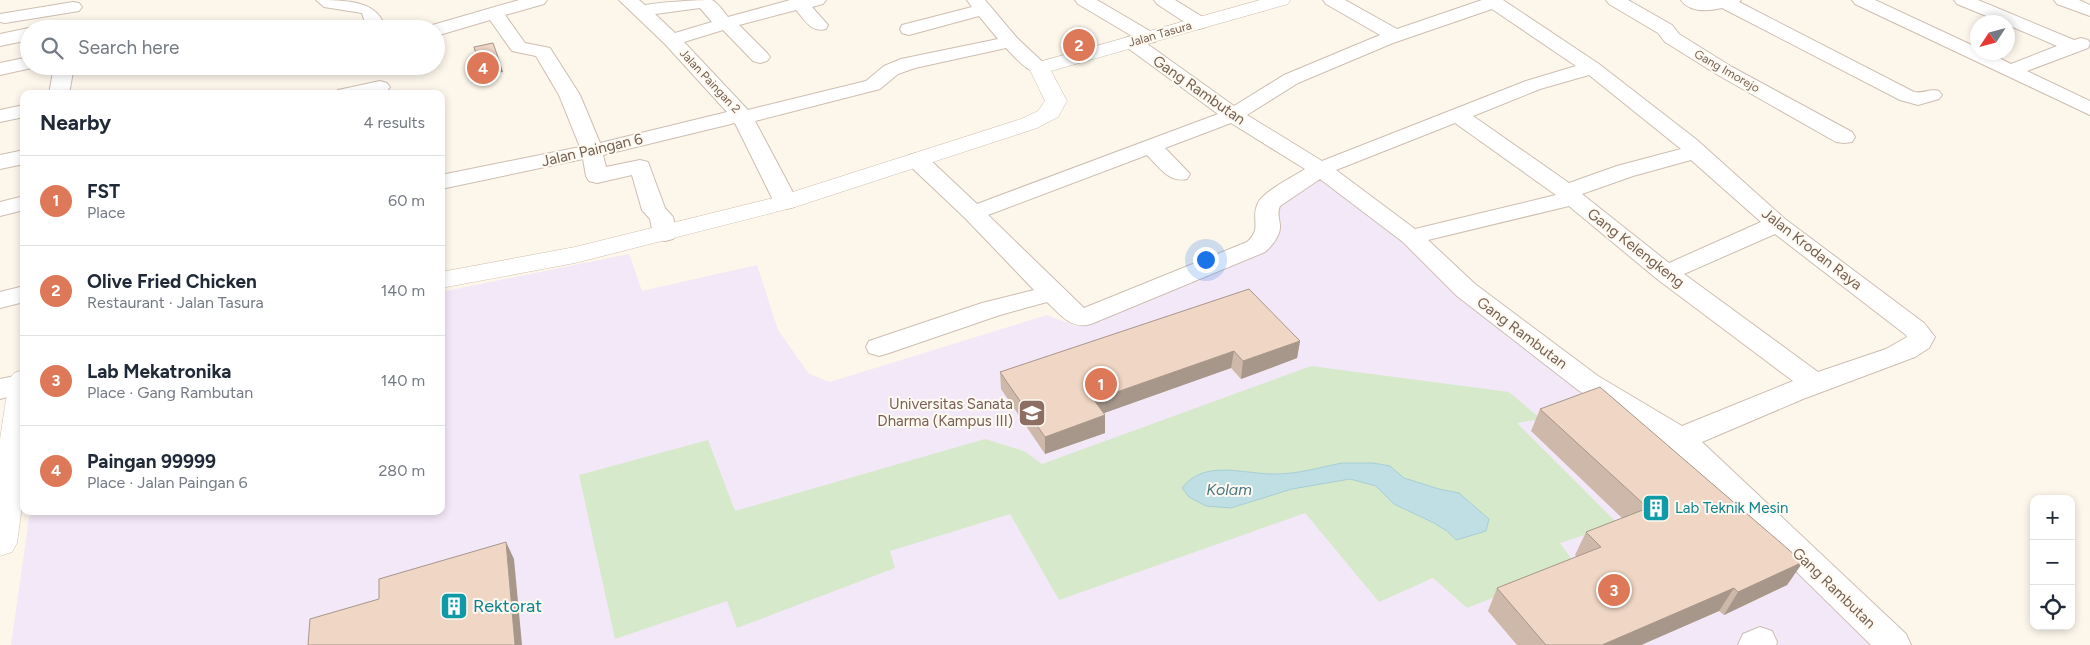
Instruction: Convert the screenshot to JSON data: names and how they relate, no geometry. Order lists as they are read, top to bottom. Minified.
{"streets":{"street":["Jalan Tasura","Gang Imorejo","Jalan Paingan 2","Gang Rambutan","Jalan Paingan 6","Gang Kelengkeng","Jalan Krodan Raya"]},"crossings":[["Jalan Tasura","Gang Rambutan"],["Jalan Paingan 2","Jalan Paingan 6"],["Gang Rambutan","Jalan Krodan Raya"],["Gang Kelengkeng","Jalan Krodan Raya"]],"water":["Kolam"],"places":{"school or university":["Universitas Sanata Dharma (Kampus III)"],"building":["Lab Teknik Mesin","Rektorat"]},"north":"bottom left","page":{"search":"Search here","pins":["2","4","1","3"],"heading":["Nearby","4 results"],"list":[{"mark":"1","name":"FST","note":"Place","value":"60 m"},{"mark":"2","name":"Olive Fried Chicken","note":"Restaurant · Jalan Tasura","value":"140 m"},{"mark":"3","name":"Lab Mekatronika","note":"Place · Gang Rambutan","value":"140 m"},{"mark":"4","name":"Paingan 99999","note":"Place · Jalan Paingan 6","value":"280 m"}],"map_buttons":["+","−"]}}
